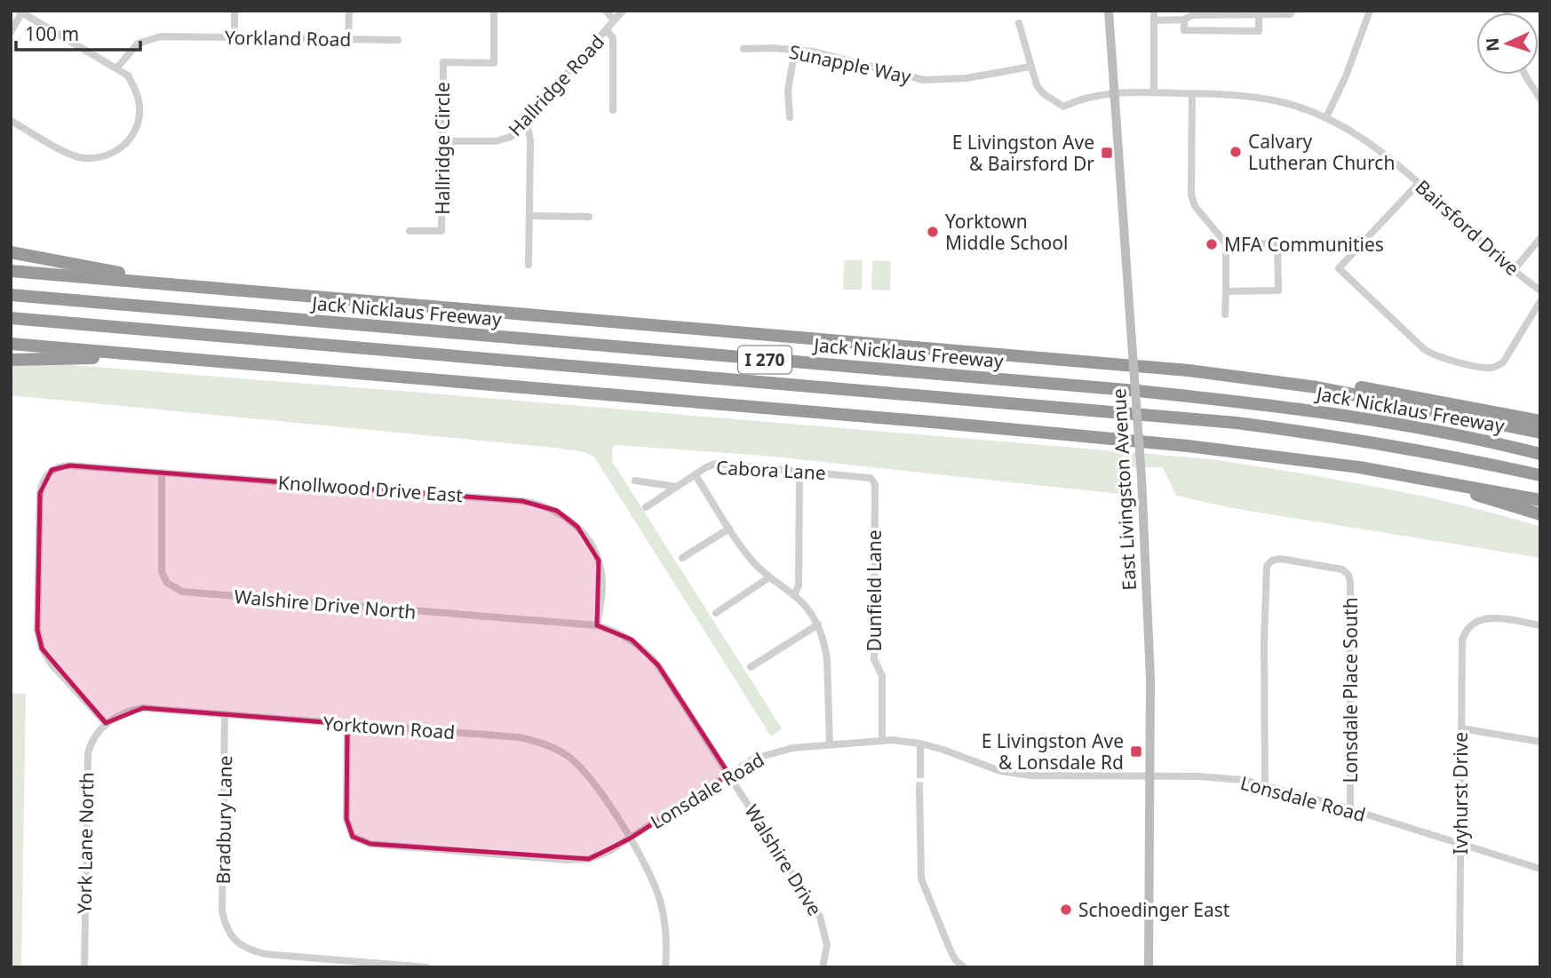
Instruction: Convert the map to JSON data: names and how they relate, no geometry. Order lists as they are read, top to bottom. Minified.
{"streets":{"highway":["Jack Nicklaus Freeway","I 270"],"main road":["East Livingston Avenue"],"street":["Yorkland Road","Sunapple Way","Hallridge Road","Hallridge Circle","Bairsford Drive","Cabora Lane","Knollwood Drive East","Dunfield Lane","Walshire Drive North","Lonsdale Place South","Yorktown Road","Lonsdale Road","Ivyhurst Drive","Bradbury Lane","York Lane North","Walshire Drive"]},"crossings":[["Sunapple Way","Bairsford Drive"],["Hallridge Road","Hallridge Circle"],["Bairsford Drive","East Livingston Avenue"],["Cabora Lane","Dunfield Lane"],["Knollwood Drive East","Walshire Drive North"],["Knollwood Drive East","Yorktown Road"],["Knollwood Drive East","York Lane North"],["Knollwood Drive East","Walshire Drive"],["East Livingston Avenue","Lonsdale Road"],["Dunfield Lane","Lonsdale Road"],["Walshire Drive North","Walshire Drive"],["Lonsdale Place South","Lonsdale Road"],["Yorktown Road","Lonsdale Road"],["Yorktown Road","Bradbury Lane"],["Yorktown Road","York Lane North"],["Lonsdale Road","Ivyhurst Drive"],["Lonsdale Road","Walshire Drive"]],"places":{"other":["Calvary Lutheran Church","Yorktown Middle School","MFA Communities","Schoedinger East"],"transit":["E Livingston Ave & Bairsford Dr","E Livingston Ave & Lonsdale Rd"]},"scale_bar":"100 m","north":"left"}
